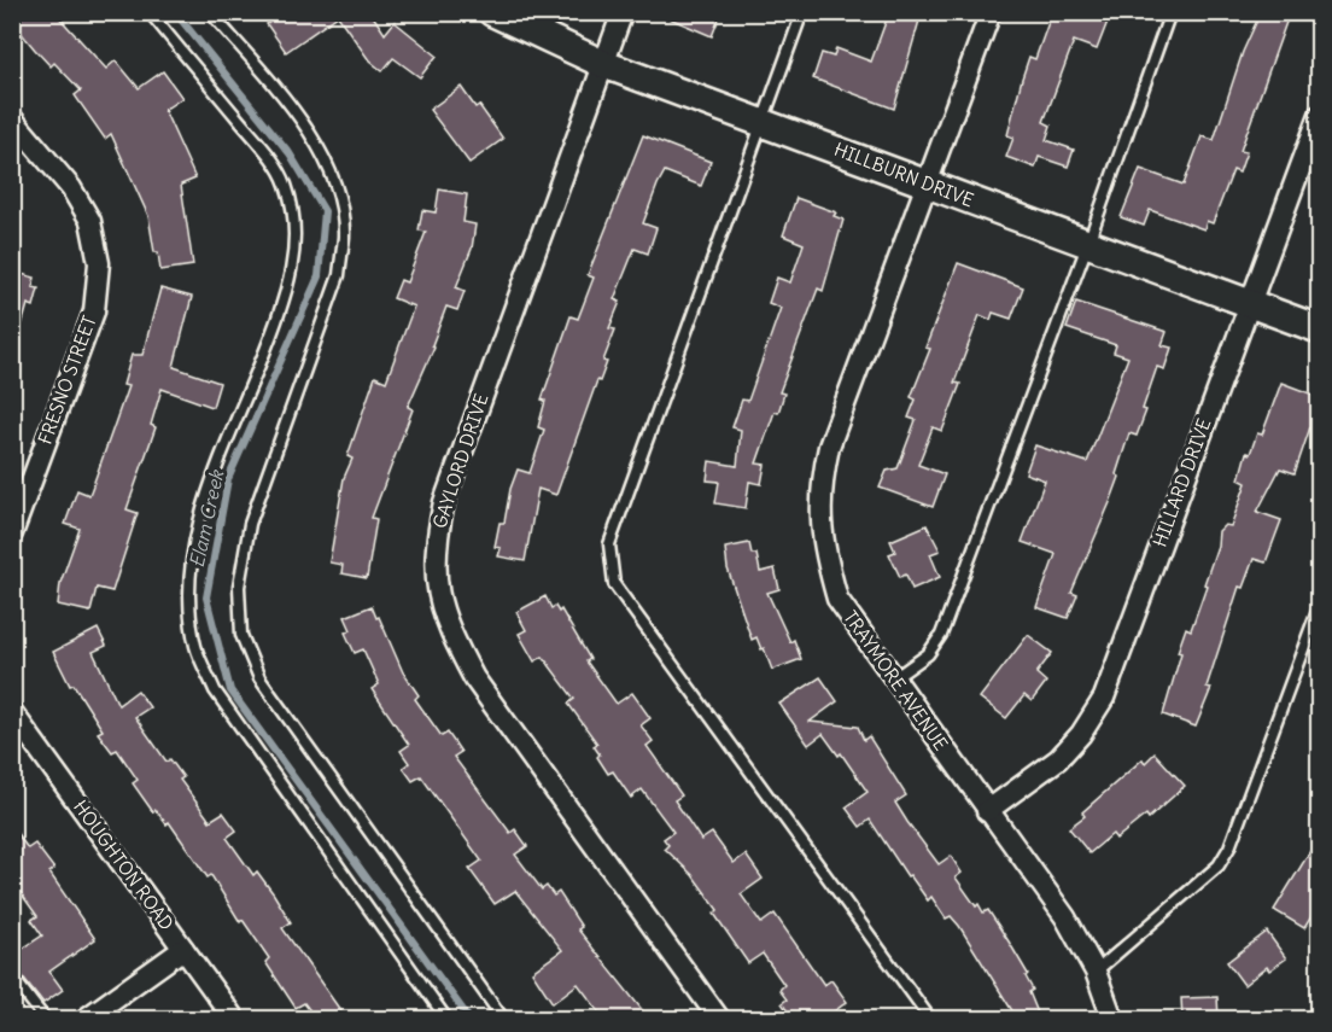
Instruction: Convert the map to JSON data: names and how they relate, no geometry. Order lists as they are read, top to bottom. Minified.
{"streets":{"street":["HILLBURN DRIVE","FRESNO STREET","GAYLORD DRIVE","HILLARD DRIVE","TRAYMORE AVENUE","HOUGHTON ROAD"]},"crossings":[["HILLBURN DRIVE","GAYLORD DRIVE"],["HILLBURN DRIVE","HILLARD DRIVE"],["HILLBURN DRIVE","TRAYMORE AVENUE"],["HILLARD DRIVE","TRAYMORE AVENUE"]],"water":["Elam Creek"]}
